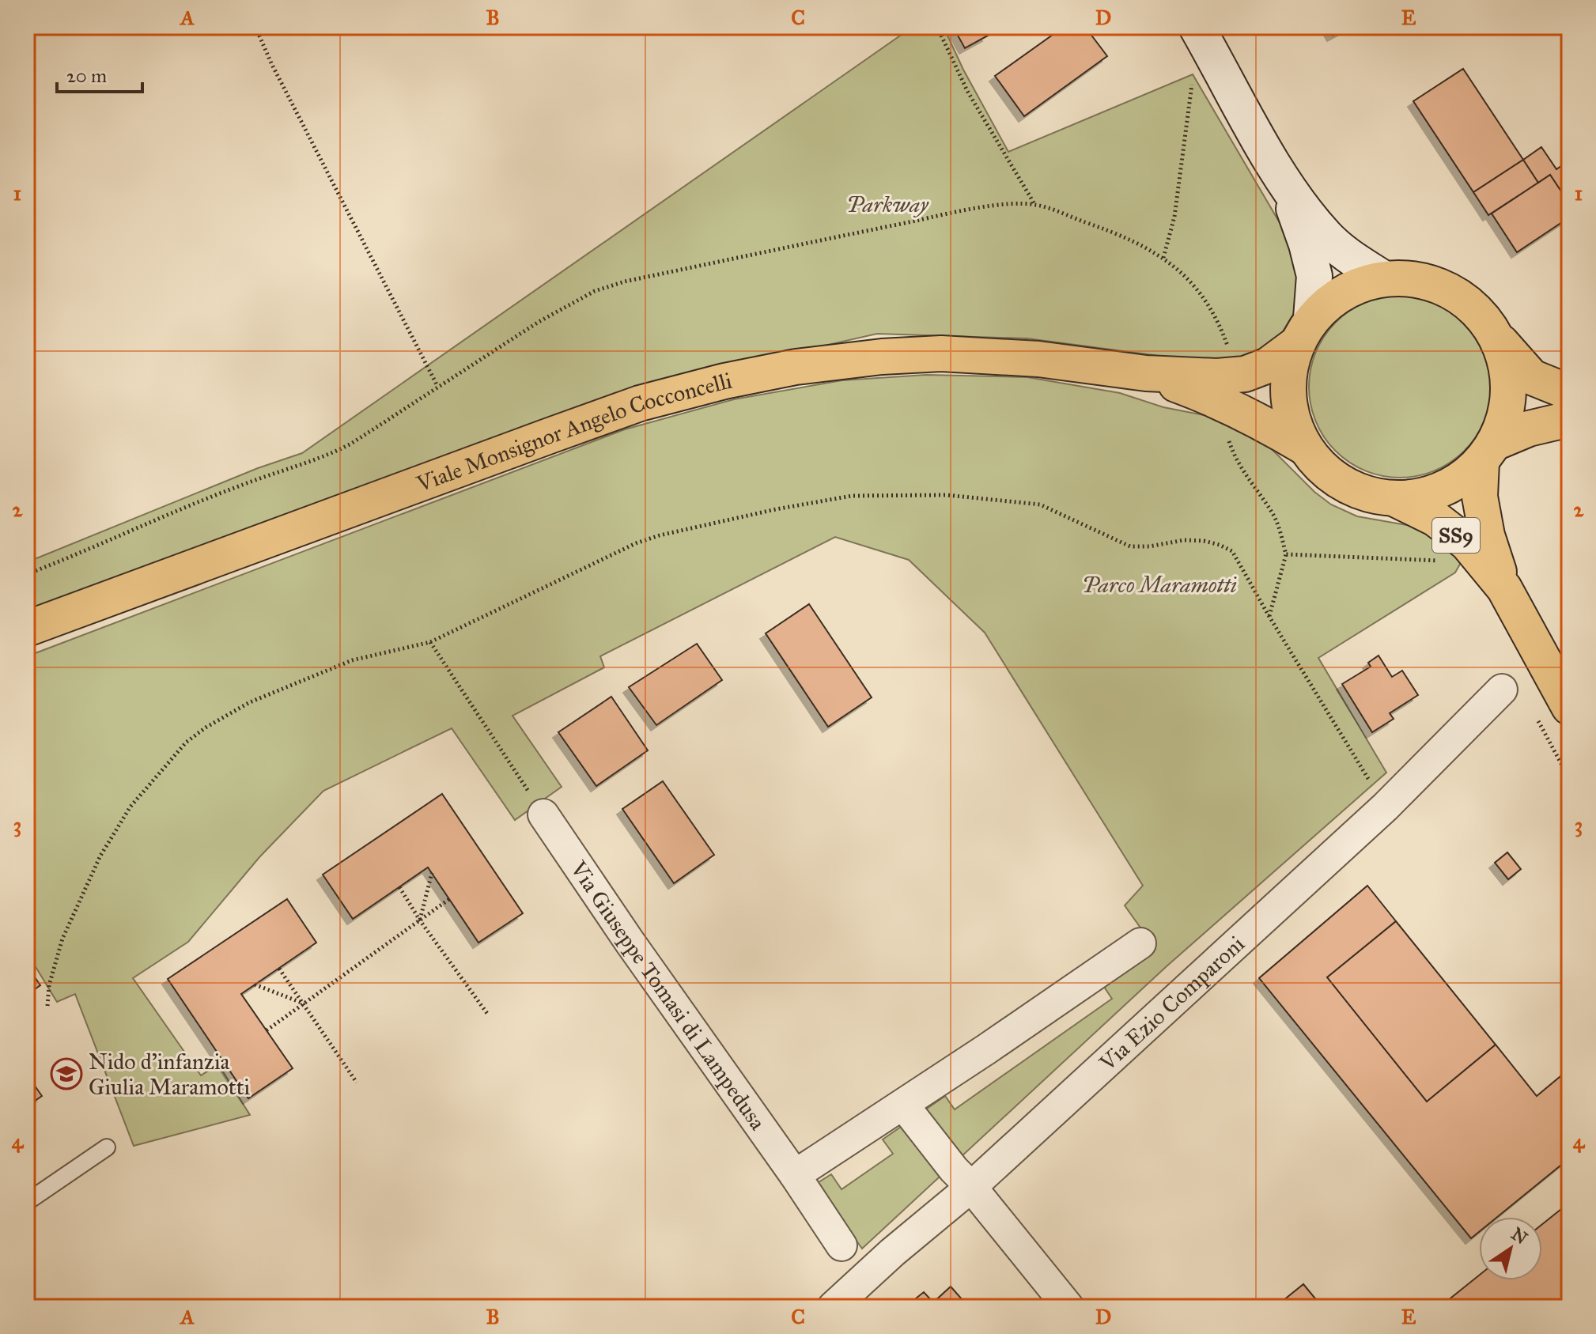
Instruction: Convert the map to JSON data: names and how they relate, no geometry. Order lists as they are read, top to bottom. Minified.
{"streets":{"main road":["Viale Monsignor Angelo Cocconcelli","SS9"],"street":["Via Giuseppe Tomasi di Lampedusa","Via Ezio Comparoni"]},"crossings":[["Viale Monsignor Angelo Cocconcelli","SS9"]],"parks":["Parkway","Parco Maramotti"],"places":{"school or university":["Nido d'infanzia Giulia Maramotti"]},"scale_bar":"20 m","north":"top right","grid":{"columns":["A","B","C","D","E"],"rows":["1","2","3","4"]}}
